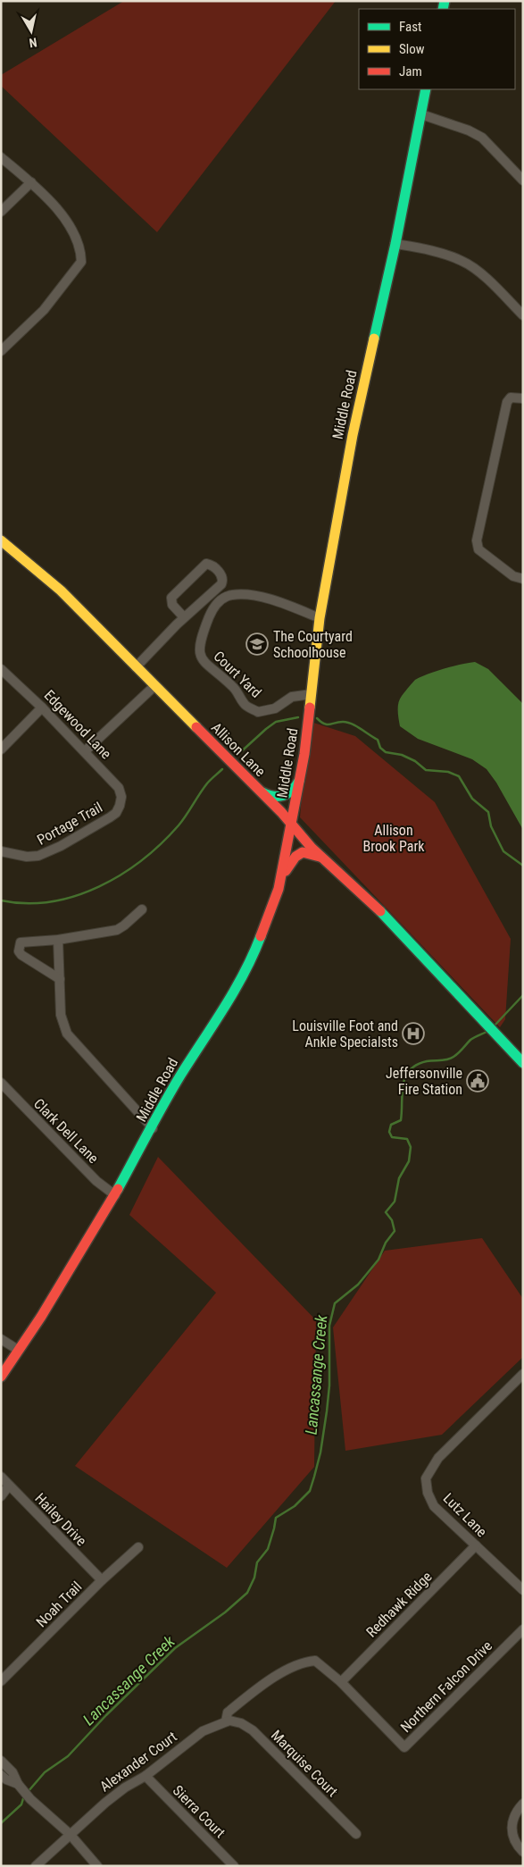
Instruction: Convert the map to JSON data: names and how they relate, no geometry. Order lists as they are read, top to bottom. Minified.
{"streets":{"main road":["Middle Road","Allison Lane"],"street":["Court Yard","Edgewood Lane","Portage Trail","Clark Dell Lane","Lutz Lane","Hailey Drive","Noah Trail","Redhawk Ridge","Northern Falcon Drive","Alexander Court","Marquise Court","Sierra Court"]},"crossings":[["Middle Road","Court Yard"],["Middle Road","Allison Lane"],["Middle Road","Clark Dell Lane"],["Edgewood Lane","Portage Trail"],["Lutz Lane","Redhawk Ridge"],["Hailey Drive","Noah Trail"],["Redhawk Ridge","Northern Falcon Drive"],["Northern Falcon Drive","Alexander Court"],["Northern Falcon Drive","Marquise Court"],["Alexander Court","Marquise Court"],["Alexander Court","Sierra Court"]],"water":["Lancassange Creek"],"parks":["Allison Brook Park"],"places":{"school or university":["The Courtyard Schoolhouse"],"hospital":["Louisville Foot and Ankle Specialsts"],"public building":["Jeffersonville Fire Station"]},"legend":["Fast","Slow","Jam"],"north":"bottom"}
